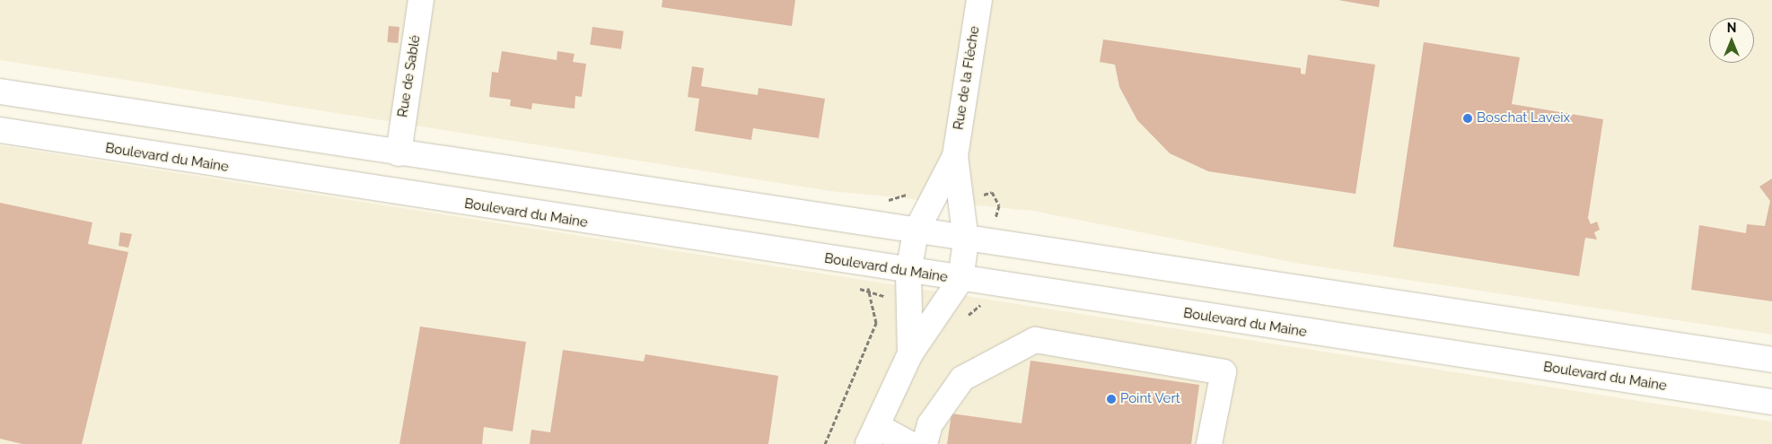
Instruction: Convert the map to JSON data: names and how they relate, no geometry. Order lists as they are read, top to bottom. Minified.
{"streets":{"main road":["Rue de Sablé","Rue de la Flèche","Boulevard du Maine"]},"places":["Boschat Laveix","Point Vert"],"north":"top"}
